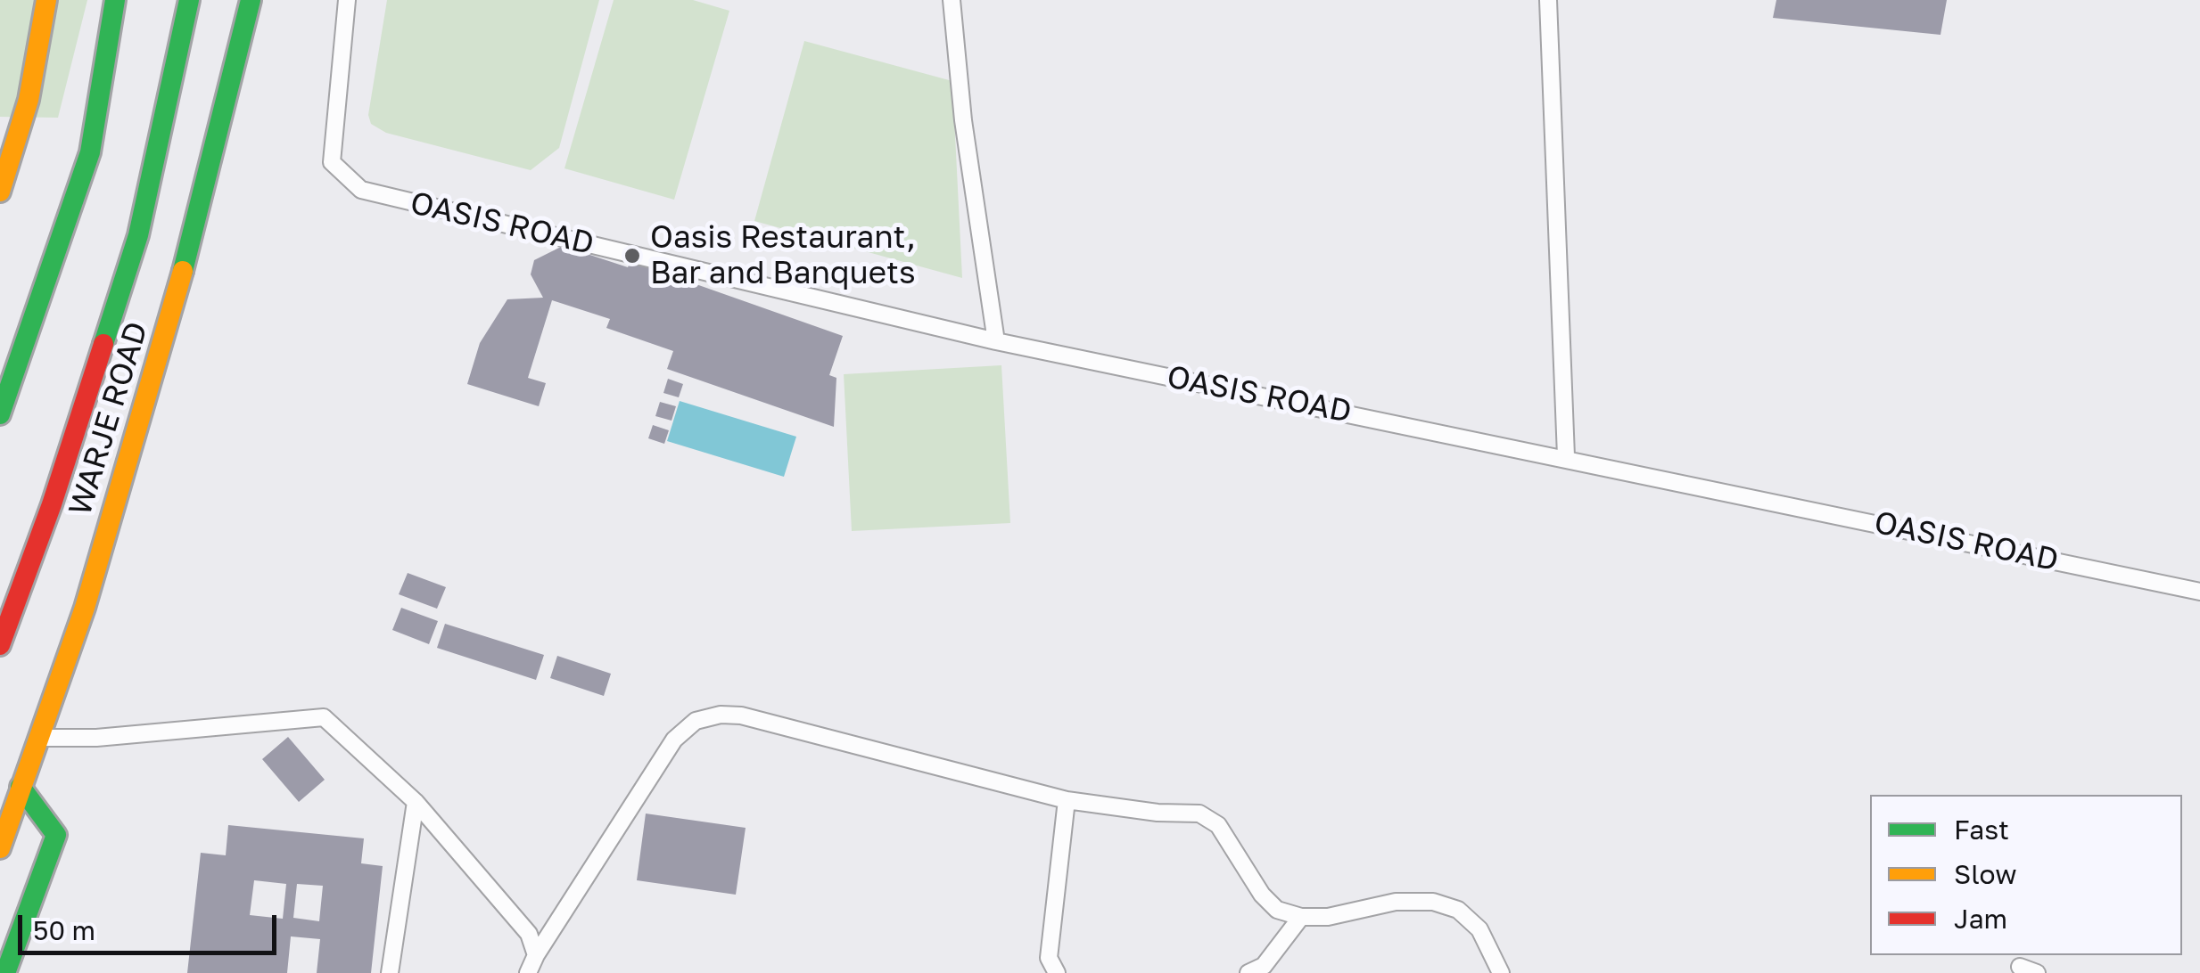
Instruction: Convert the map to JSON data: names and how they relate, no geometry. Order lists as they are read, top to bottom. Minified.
{"streets":{"main road":["WARJE ROAD"],"lane":["OASIS ROAD"]},"places":["Oasis Restaurant, Bar and Banquets"],"legend":["Fast","Slow","Jam"],"scale_bar":"50 m"}
